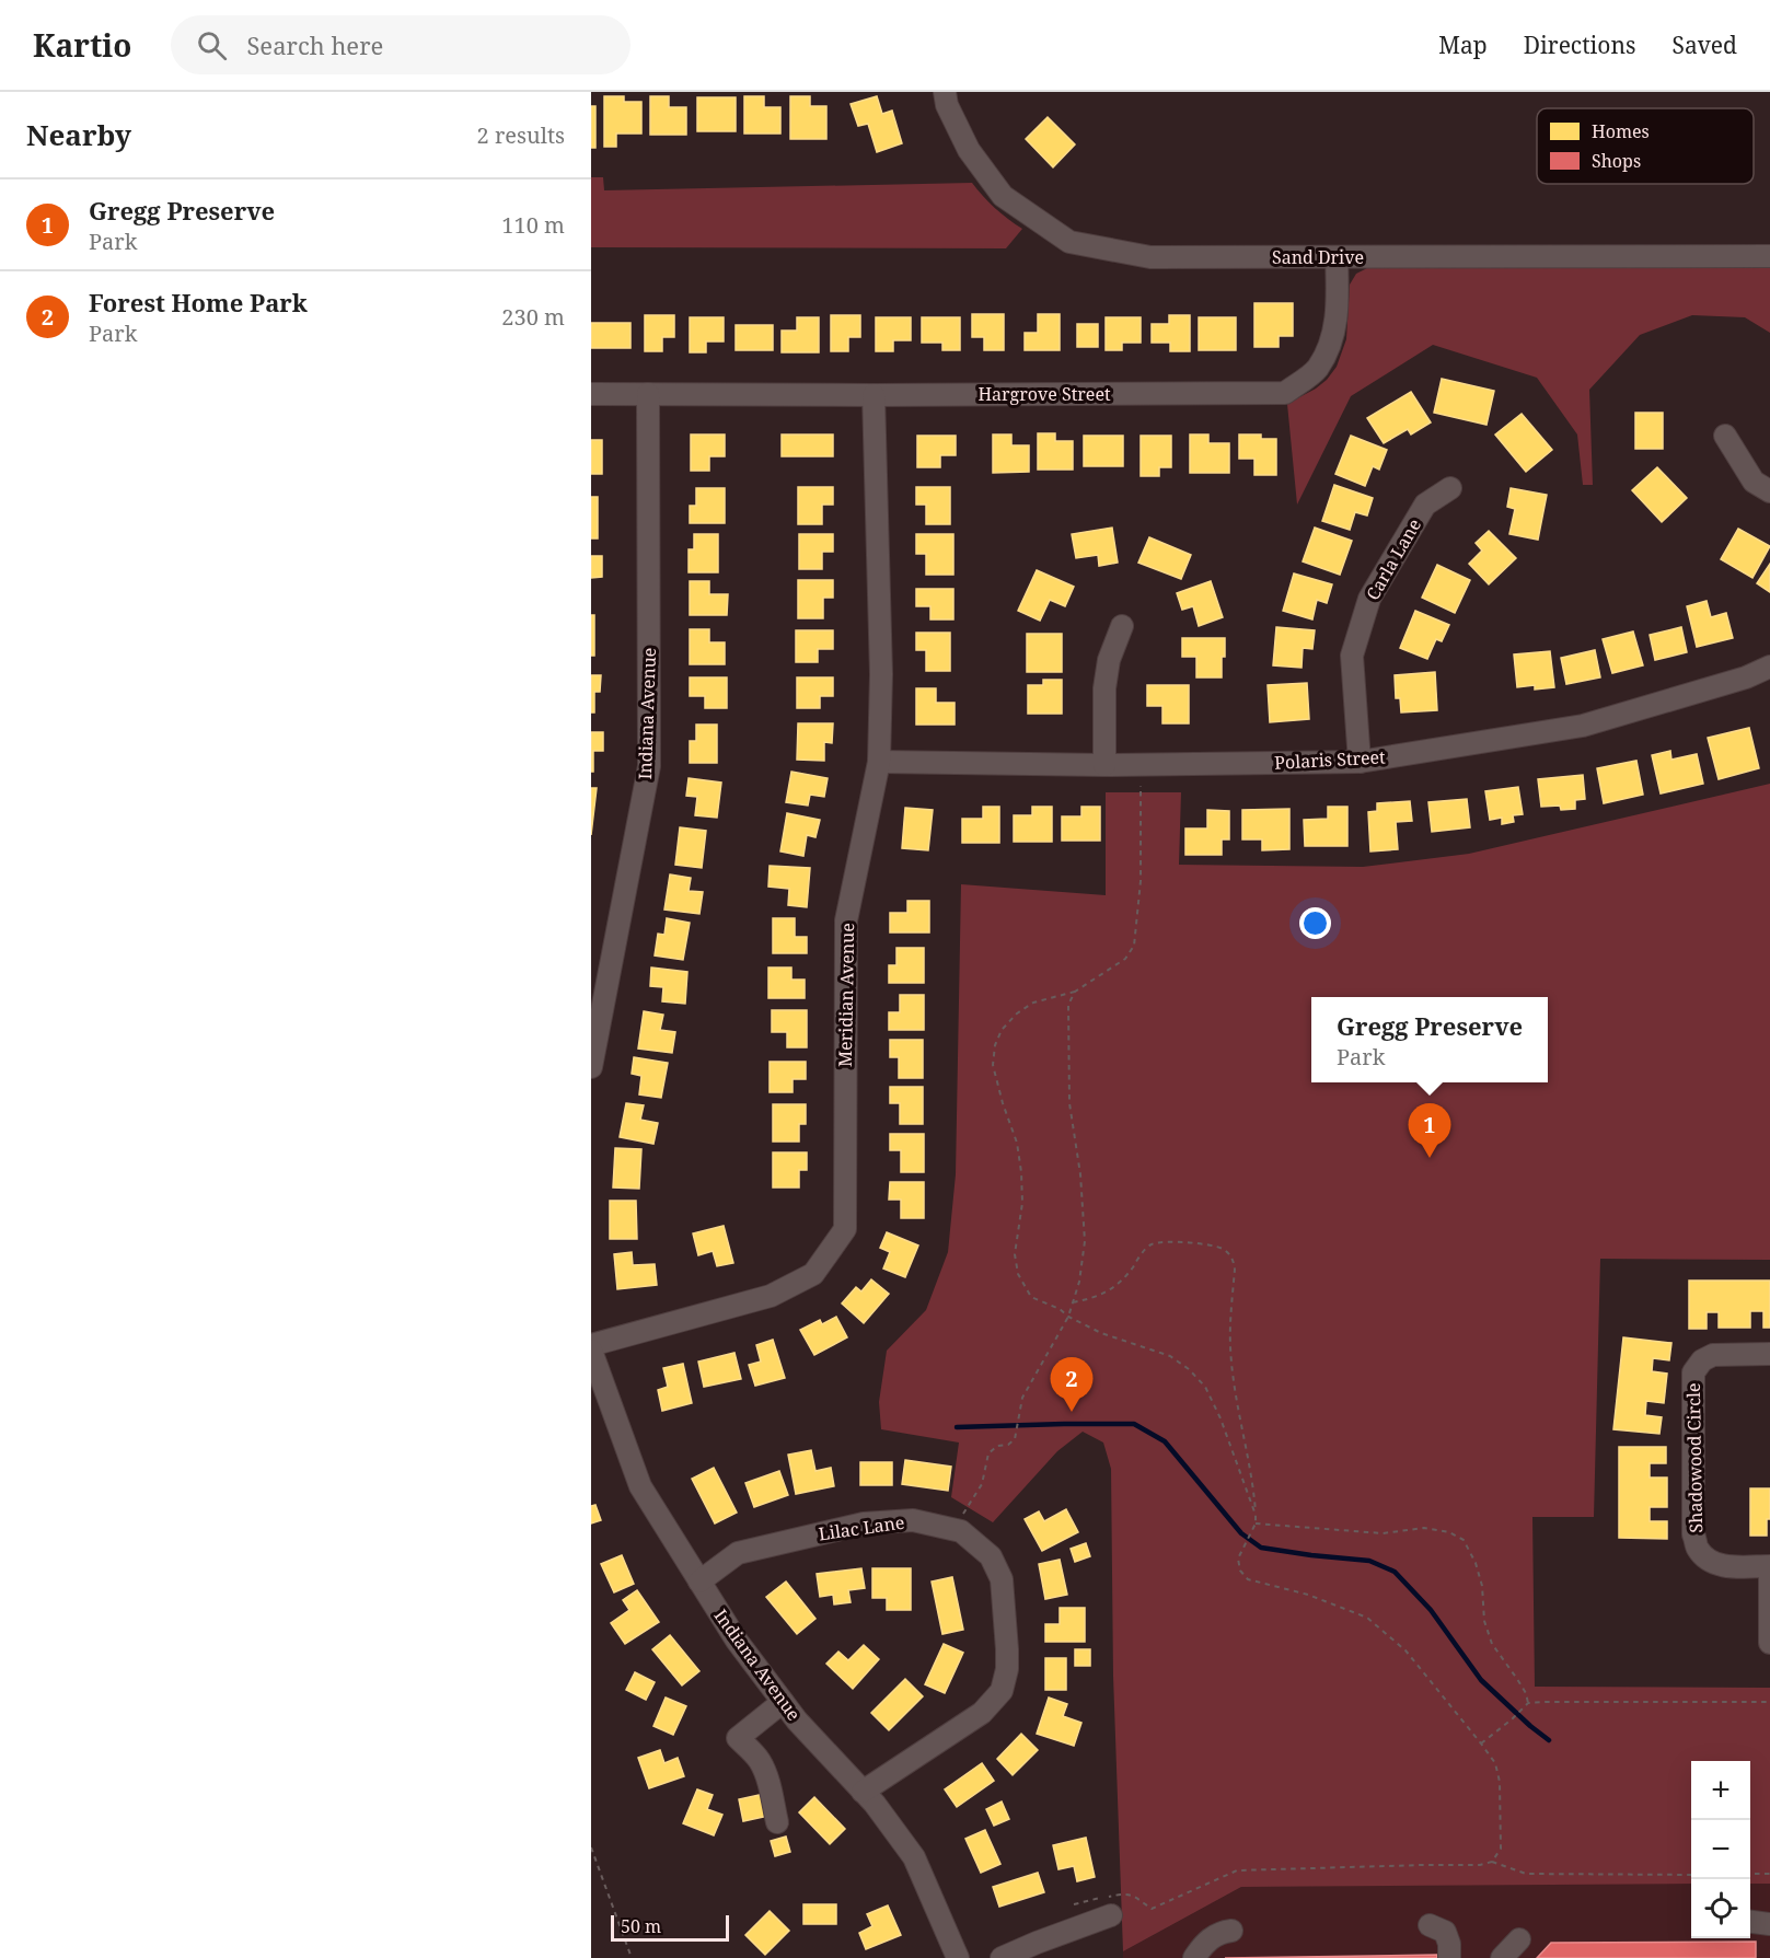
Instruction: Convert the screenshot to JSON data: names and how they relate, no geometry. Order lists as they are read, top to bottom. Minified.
{"streets":{"street":["Sand Drive","Hargrove Street","Carla Lane","Indiana Avenue","Polaris Street","Meridian Avenue","Shadowood Circle","Lilac Lane"]},"crossings":[["Sand Drive","Hargrove Street"],["Hargrove Street","Indiana Avenue"],["Hargrove Street","Meridian Avenue"],["Carla Lane","Polaris Street"],["Indiana Avenue","Lilac Lane"],["Polaris Street","Meridian Avenue"]],"legend":["Homes","Shops"],"scale_bar":"50 m","page":{"header":"Kartio","search":"Search here","nav":["Map","Directions","Saved"],"heading":["Nearby","2 results"],"list":[{"mark":"1","name":"Gregg Preserve","note":"Park","value":"110 m"},{"mark":"2","name":"Forest Home Park","note":"Park","value":"230 m"}],"popup":["Gregg Preserve","Park"],"pins":["1","2"],"map_buttons":["+","−"],"scale":"50 m"}}
